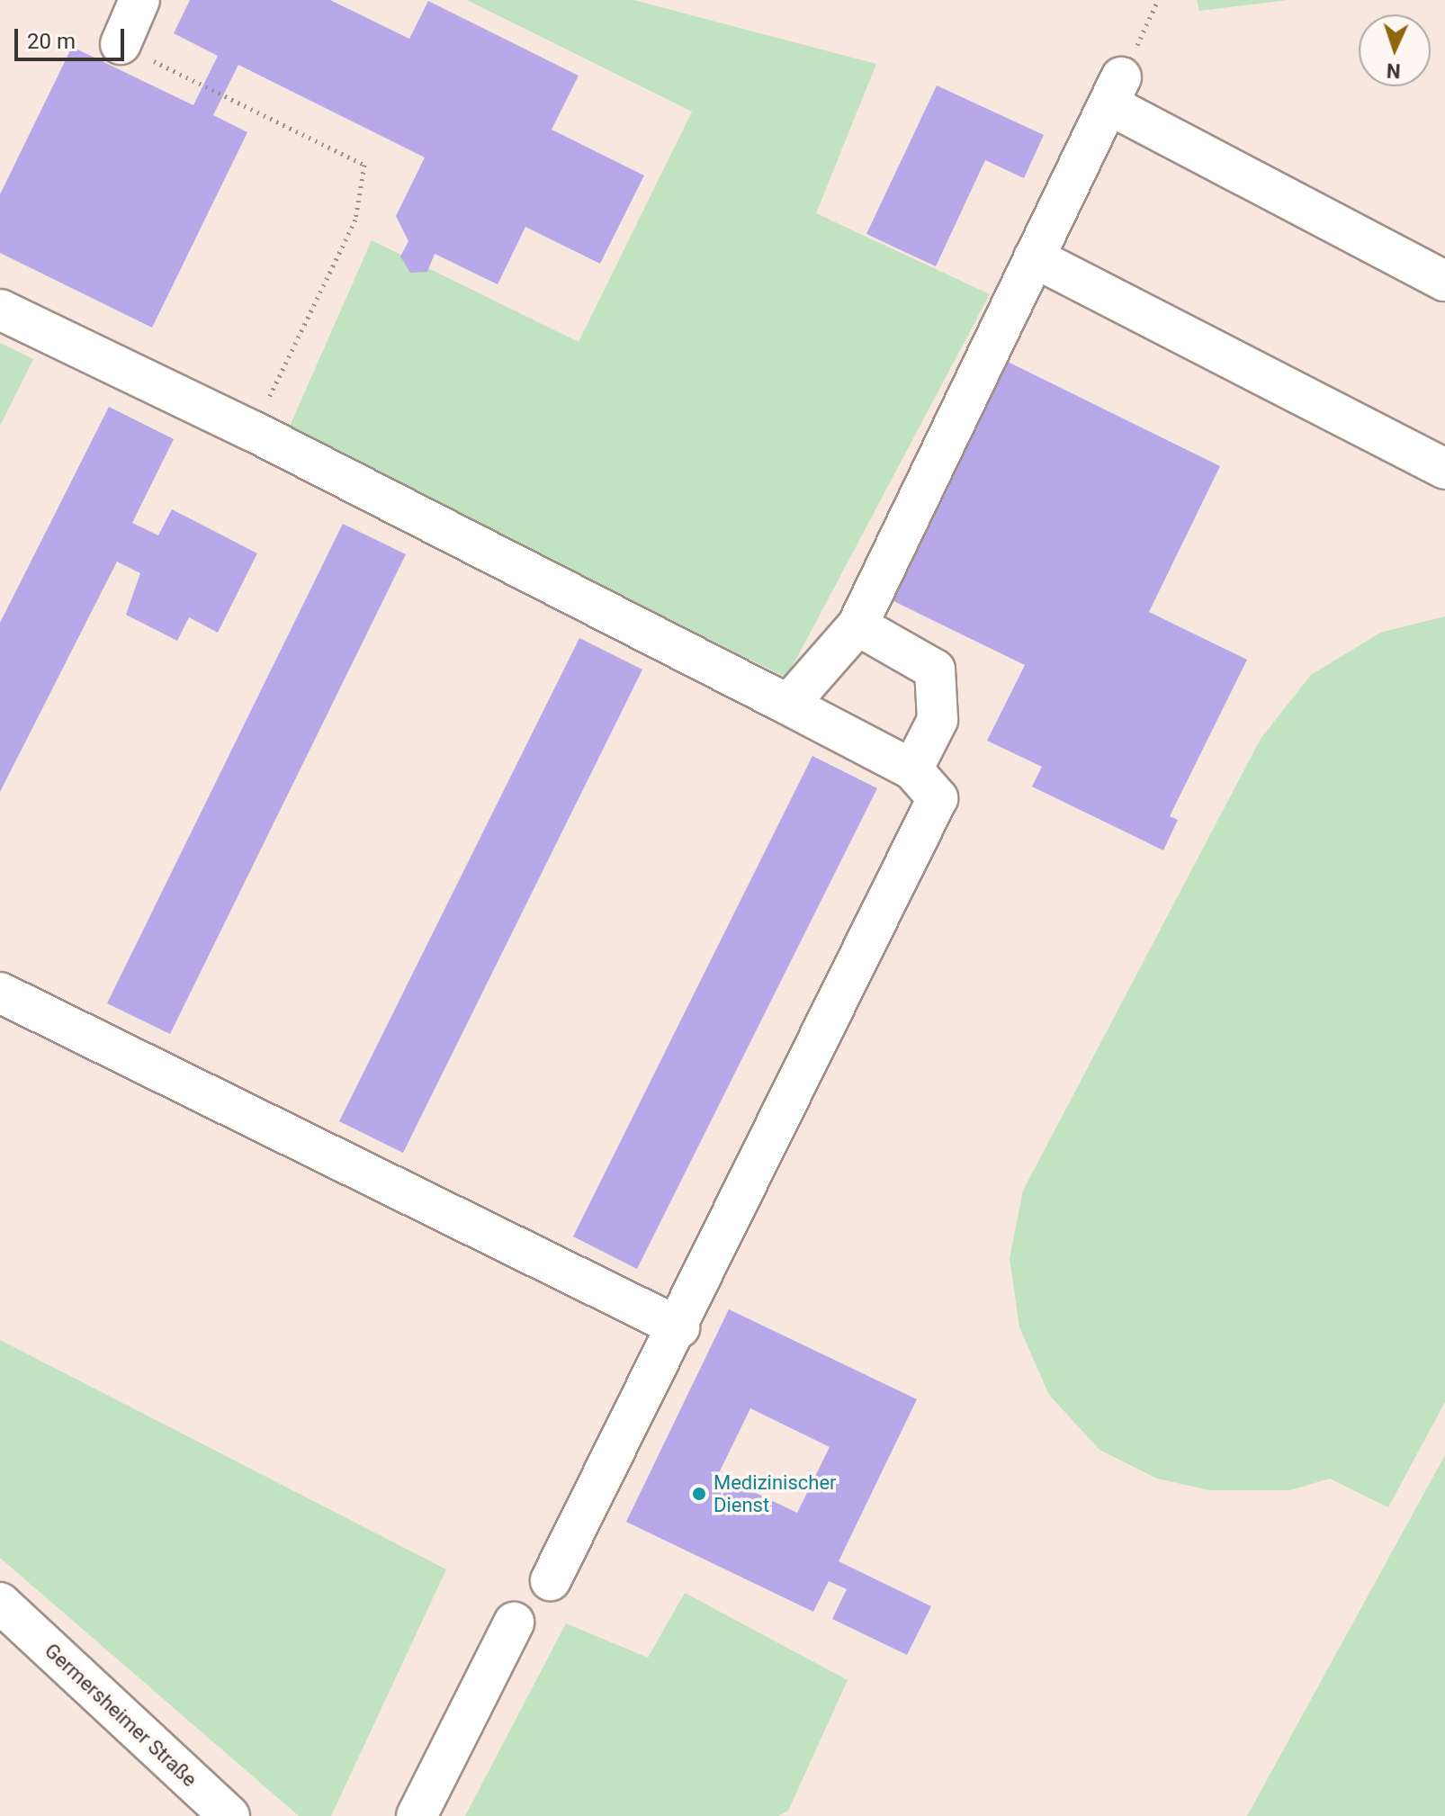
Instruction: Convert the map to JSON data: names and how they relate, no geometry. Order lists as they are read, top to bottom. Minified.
{"streets":{"street":["Germersheimer Straße"]},"places":["Medizinischer Dienst"],"scale_bar":"20 m","north":"bottom"}
